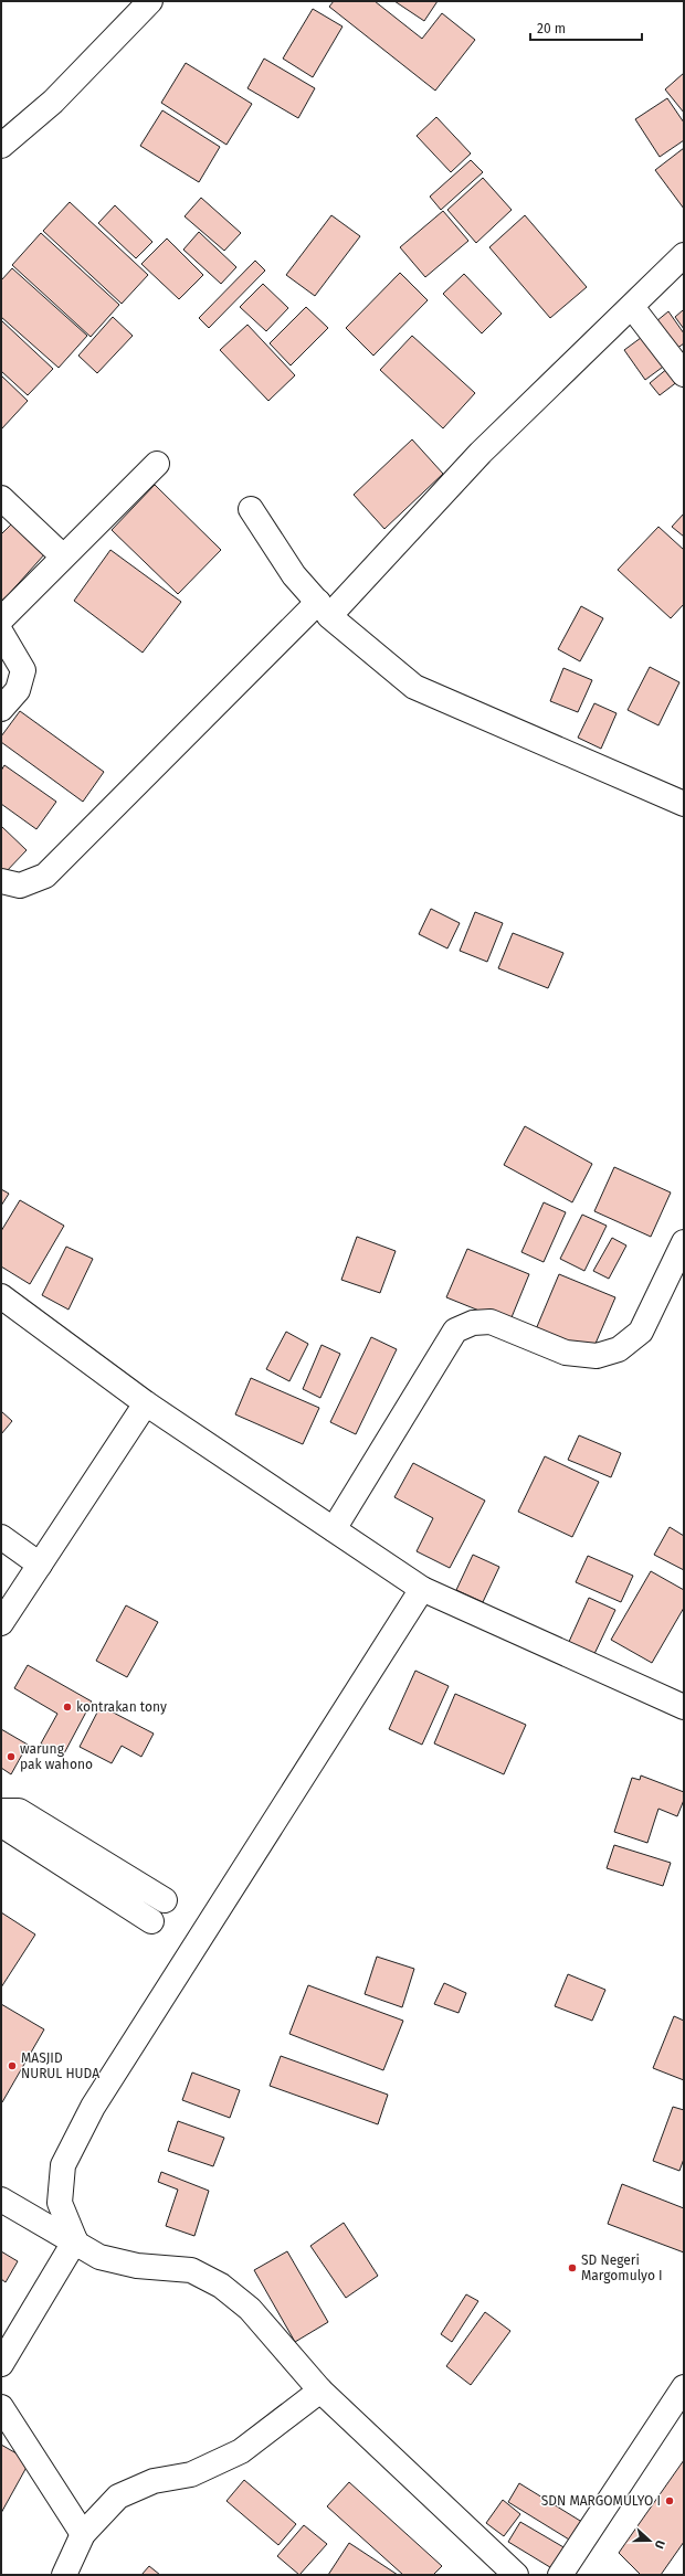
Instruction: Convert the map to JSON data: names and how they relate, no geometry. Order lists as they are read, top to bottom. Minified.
{"places":["kontrakan tony","warung pak wahono","MASJID NURUL HUDA","SD Negeri Margomulyo I","SDN MARGOMULYO I"],"scale_bar":"20 m","north":"right"}
